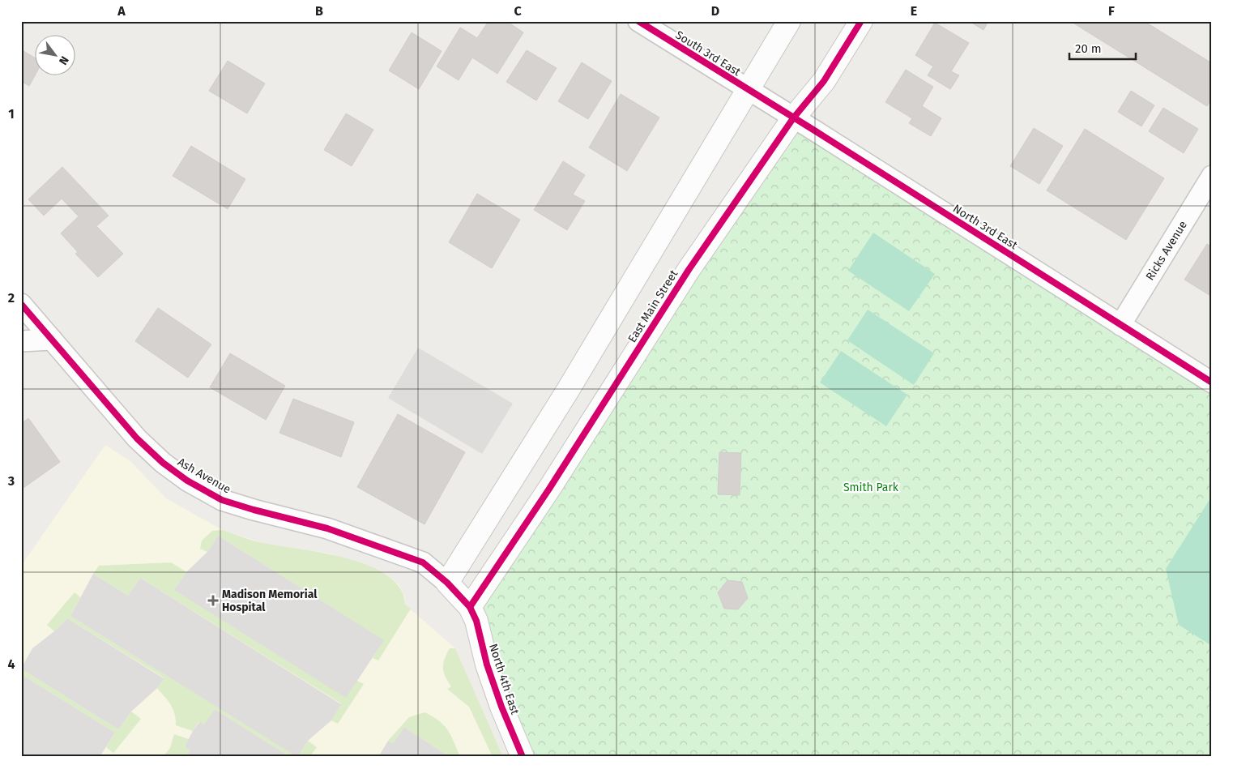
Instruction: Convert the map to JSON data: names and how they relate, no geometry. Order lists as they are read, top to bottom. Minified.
{"streets":{"street":["South 3rd East","North 3rd East","Ricks Avenue","East Main Street","Ash Avenue","North 4th East"]},"crossings":[["South 3rd East","North 3rd East"],["North 3rd East","Ricks Avenue"],["North 3rd East","East Main Street"],["East Main Street","Ash Avenue"],["East Main Street","North 4th East"],["Ash Avenue","North 4th East"]],"parks":["Smith Park"],"places":{"health":["Madison Memorial Hospital"]},"scale_bar":"20 m","north":"bottom right","grid":{"columns":["A","B","C","D","E","F"],"rows":["1","2","3","4"]}}
